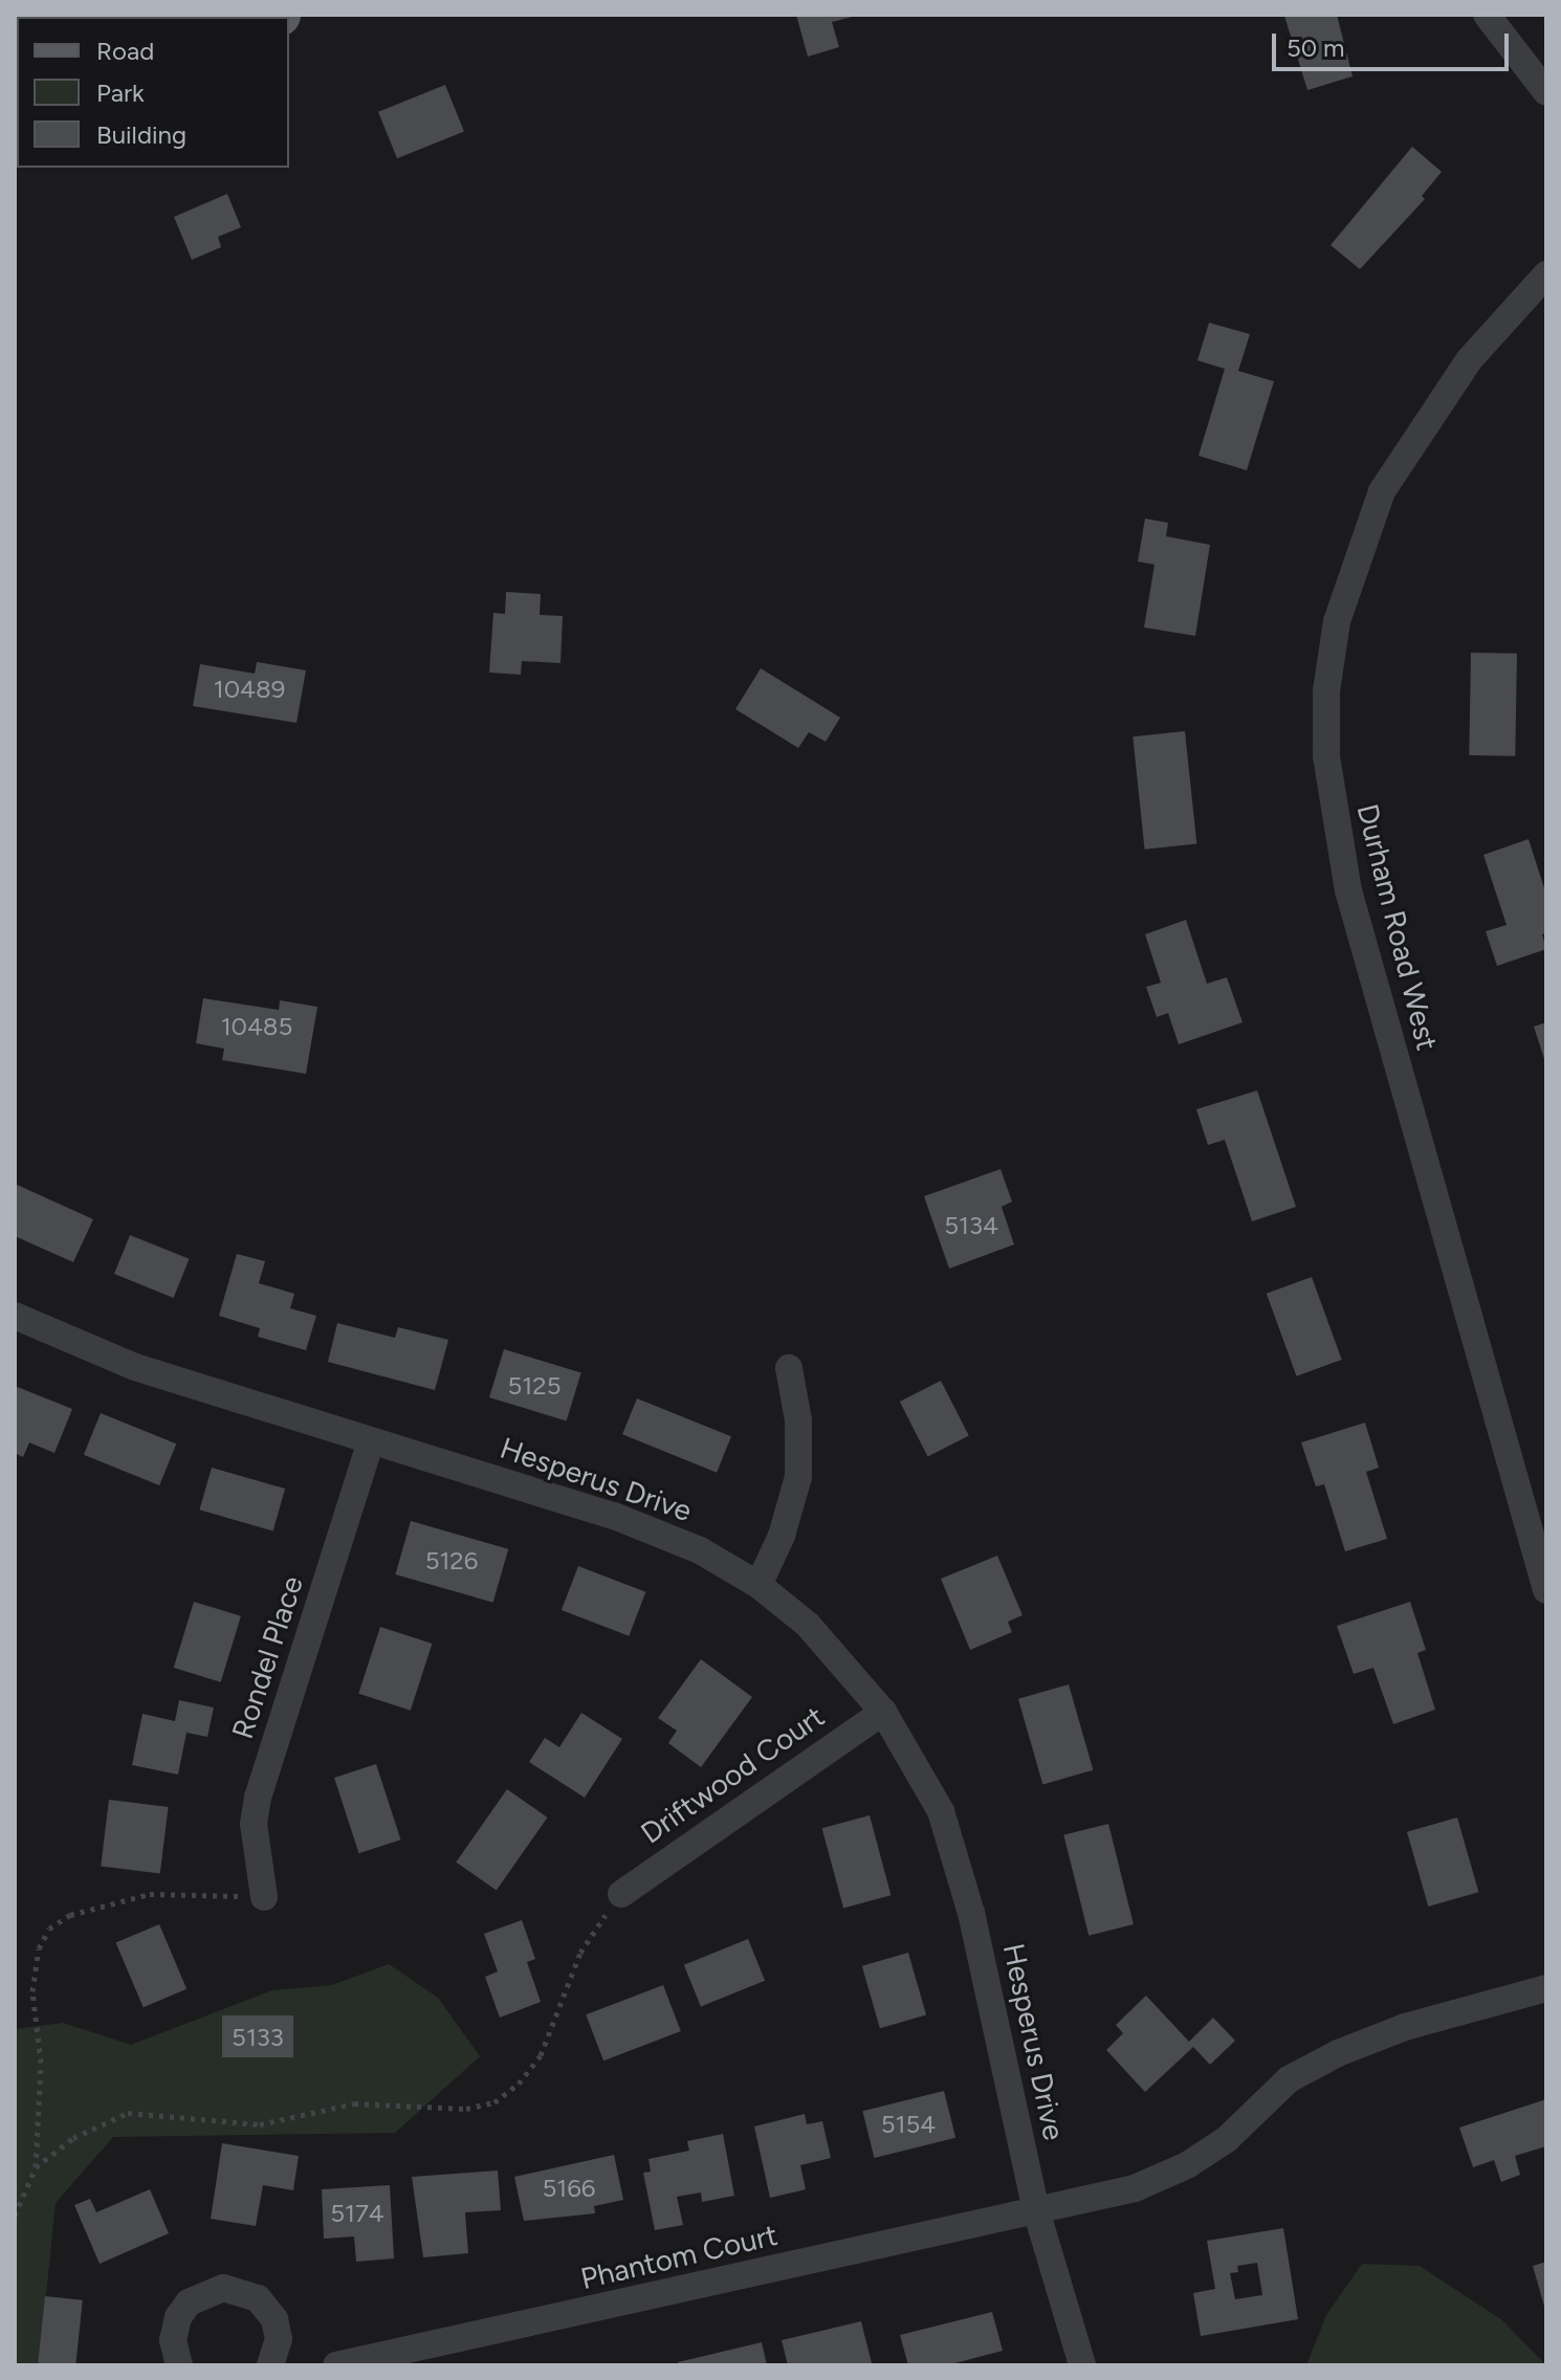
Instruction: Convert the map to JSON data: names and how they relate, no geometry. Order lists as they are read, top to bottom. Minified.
{"streets":{"street":["Durham Road West","Hesperus Drive","Rondel Place","Driftwood Court","Phantom Court"]},"crossings":[["Hesperus Drive","Rondel Place"],["Hesperus Drive","Driftwood Court"],["Hesperus Drive","Phantom Court"]],"house_numbers":["10489","10485","5134","5125","5126","5133","5154","5166","5174"],"legend":["Road","Park","Building"],"scale_bar":"50 m"}
